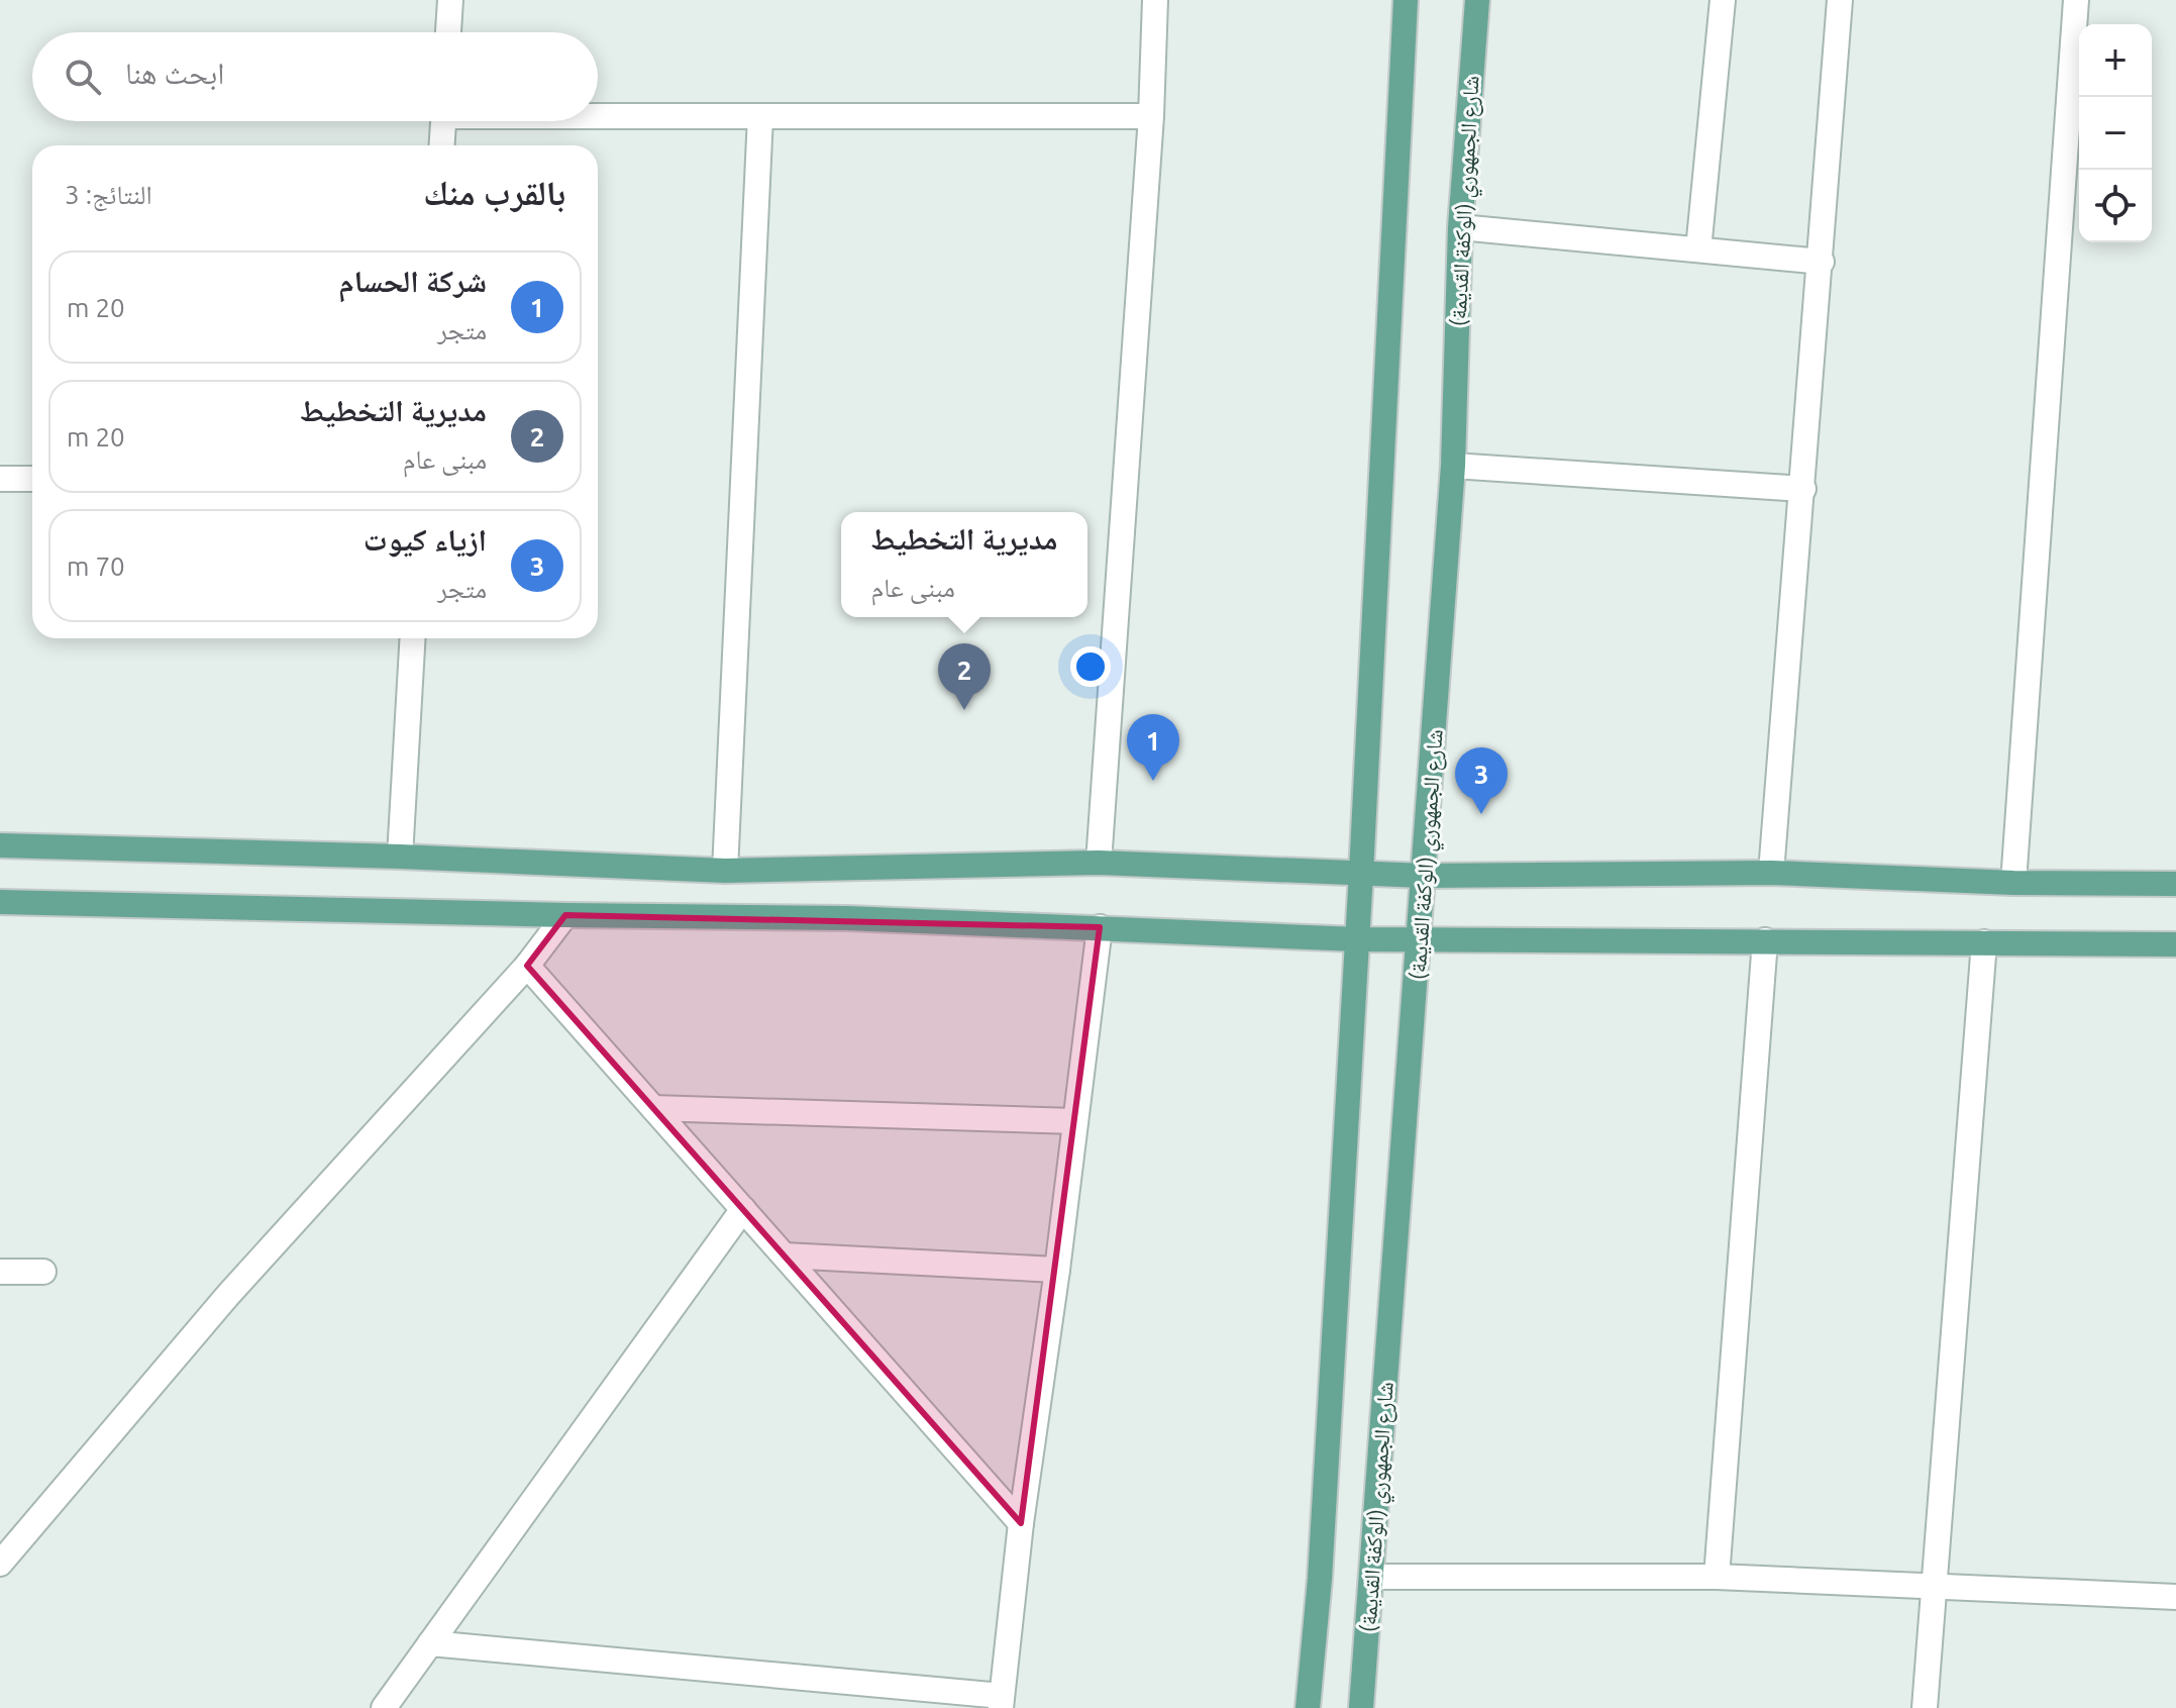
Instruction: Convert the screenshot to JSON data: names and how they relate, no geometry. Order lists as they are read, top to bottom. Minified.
{"streets":{"main road":["شارع الجمهوري (الوكفة القديمة)"]},"page":{"map_buttons":["+","−"],"search":"ابحث هنا","heading":["بالقرب منك","النتائج: 3"],"list":[{"mark":"1","name":"شركة الحسام","note":"متجر","value":"20 m"},{"mark":"2","name":"مديرية التخطيط","note":"مبنى عام","value":"20 m"},{"mark":"3","name":"ازياء كيوت","note":"متجر","value":"70 m"}],"popup":["مديرية التخطيط","مبنى عام"],"pins":["2","1","3"]}}
